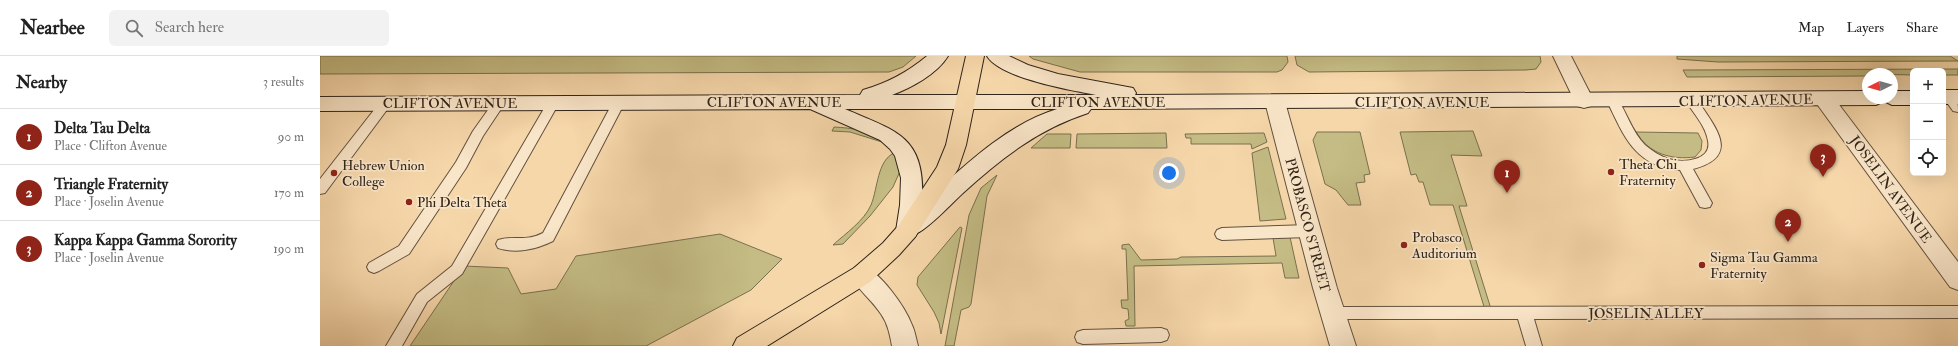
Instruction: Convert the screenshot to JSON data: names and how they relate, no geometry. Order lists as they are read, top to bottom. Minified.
{"streets":{"main road":["CLIFTON AVENUE","JOSELIN AVENUE","PROBASCO STREET"],"lane":["JOSELIN ALLEY"]},"crossings":[["CLIFTON AVENUE","JOSELIN AVENUE"],["CLIFTON AVENUE","PROBASCO STREET"],["PROBASCO STREET","JOSELIN ALLEY"]],"places":["Theta Chi Fraternity","Hebrew Union College","Phi Delta Theta","Probasco Auditorium","Sigma Tau Gamma Fraternity"],"north":"left","page":{"header":"Nearbee","search":"Search here","nav":["Map","Layers","Share"],"heading":["Nearby","3 results"],"map_buttons":["+","−"],"list":[{"mark":"1","name":"Delta Tau Delta","note":"Place · Clifton Avenue","value":"90 m"},{"mark":"2","name":"Triangle Fraternity","note":"Place · Joselin Avenue","value":"170 m"},{"mark":"3","name":"Kappa Kappa Gamma Sorority","note":"Place · Joselin Avenue","value":"190 m"}],"pins":["3","1","2"]}}
